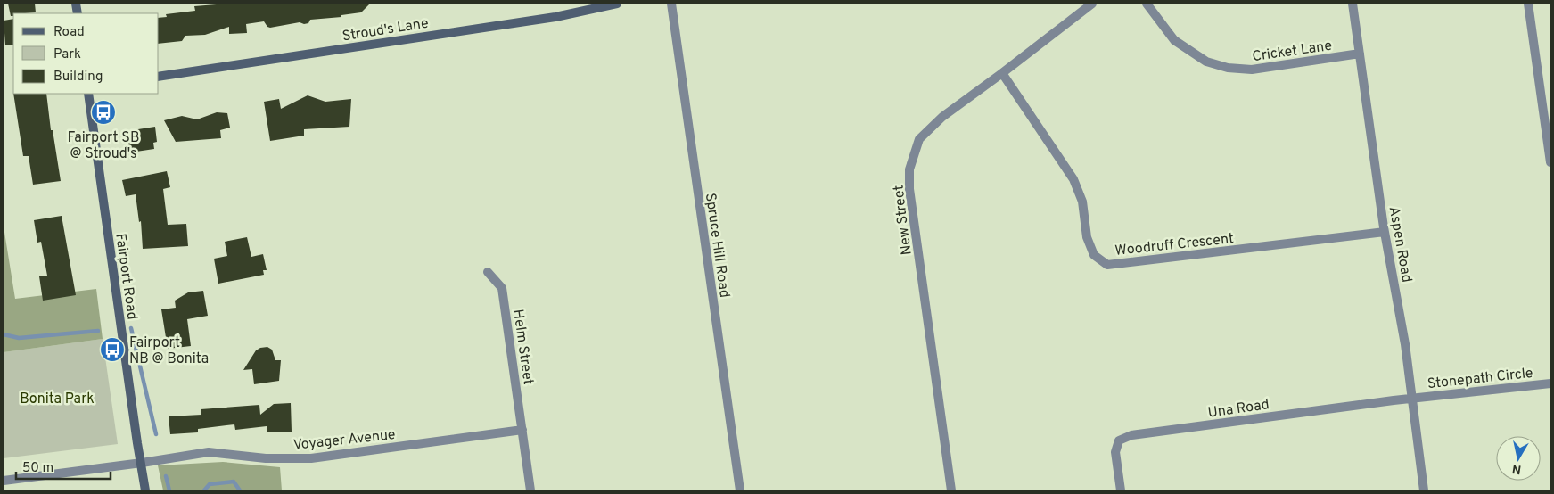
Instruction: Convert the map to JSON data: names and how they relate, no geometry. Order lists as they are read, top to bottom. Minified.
{"streets":{"street":["Stroud's Lane","Cricket Lane","New Street","Woodruff Crescent","Aspen Road","Spruce Hill Road","Fairport Road","Helm Street","Stonepath Circle","Una Road","Voyager Avenue"]},"crossings":[["Cricket Lane","Aspen Road"],["New Street","Woodruff Crescent"],["Woodruff Crescent","Aspen Road"],["Aspen Road","Stonepath Circle"],["Aspen Road","Una Road"],["Fairport Road","Voyager Avenue"],["Helm Street","Voyager Avenue"],["Stonepath Circle","Una Road"]],"parks":["Bonita Park"],"places":{"bus stop":["Fairport SB @ Stroud's","Fairport NB @ Bonita"]},"legend":["Road","Park","Building"],"scale_bar":"50 m","north":"bottom"}
